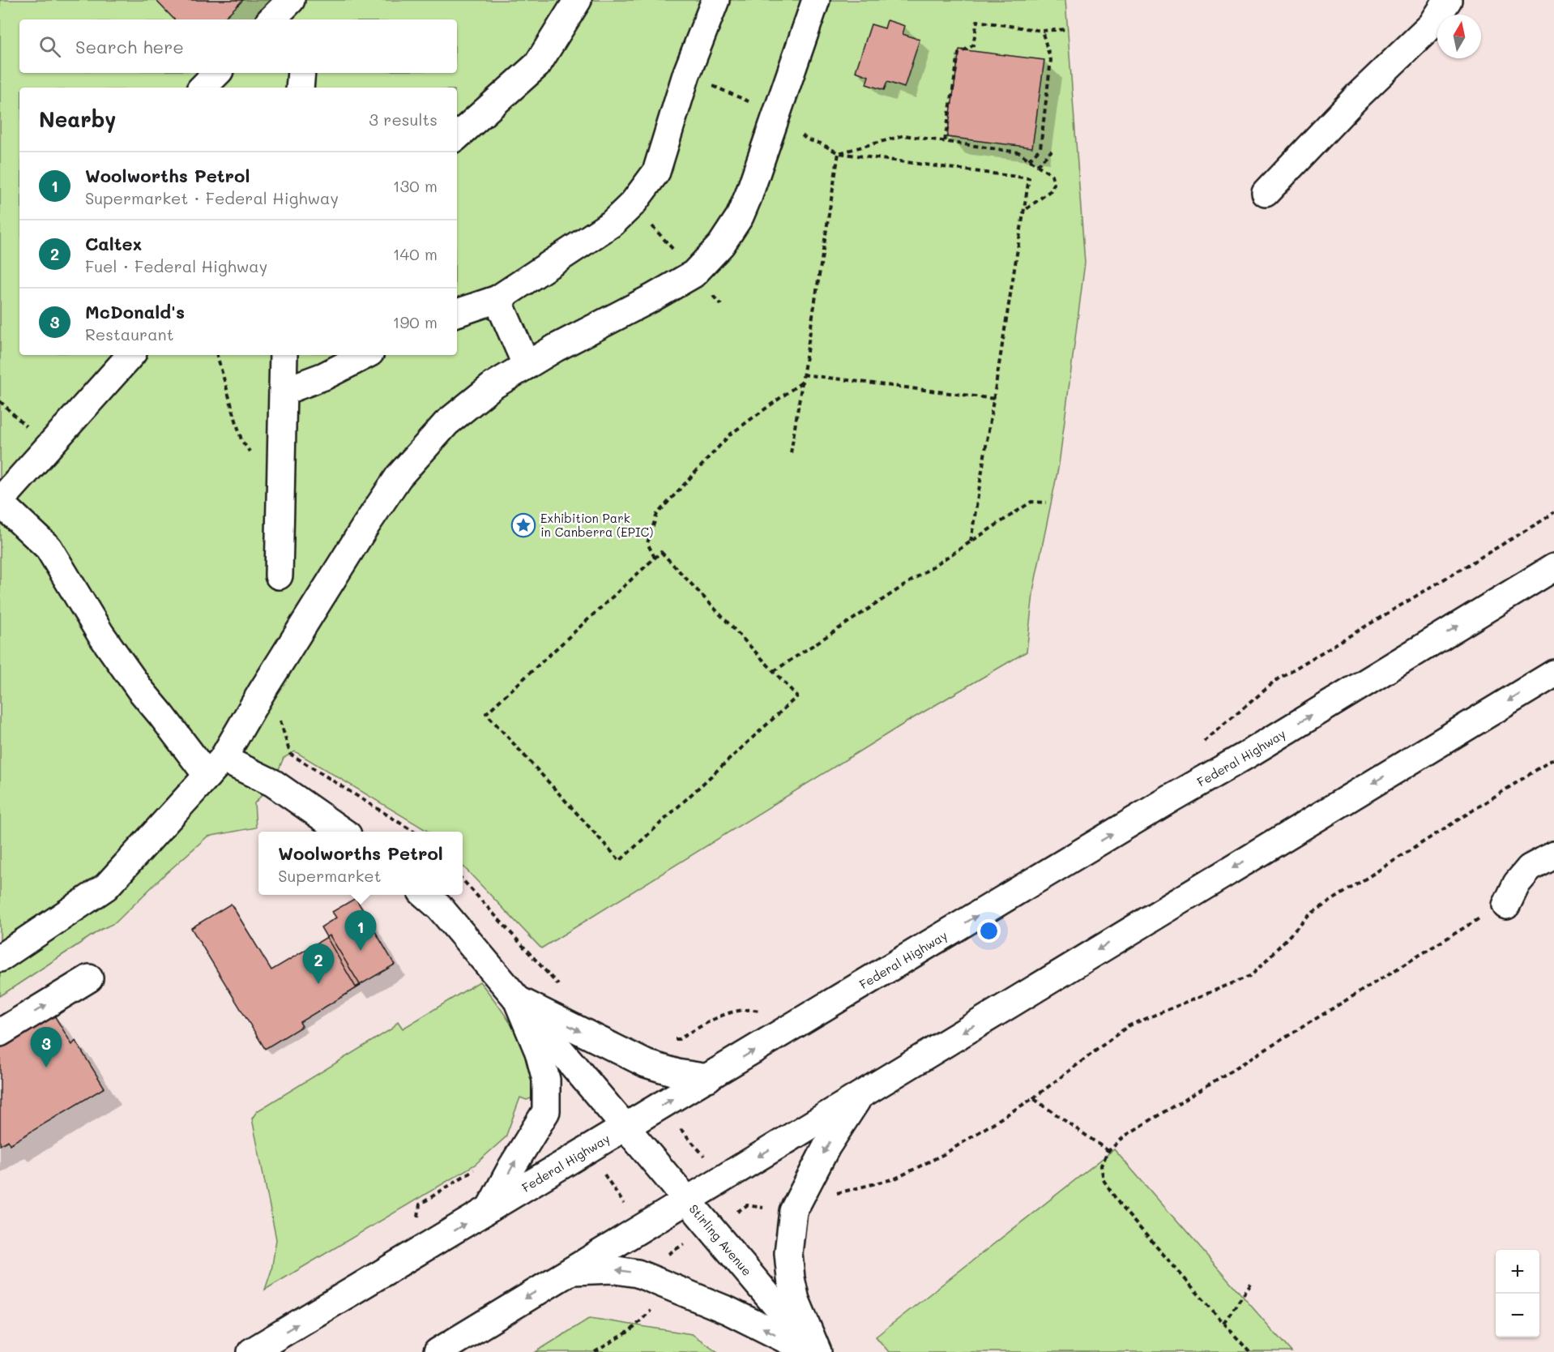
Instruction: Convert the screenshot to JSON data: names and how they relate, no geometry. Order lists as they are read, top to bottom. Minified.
{"streets":{"main road":["Federal Highway","Stirling Avenue"]},"crossings":[["Federal Highway","Stirling Avenue"]],"places":{"place":["Exhibition Park in Canberra (EPIC)"]},"north":"top","page":{"search":"Search here","heading":["Nearby","3 results"],"list":[{"mark":"1","name":"Woolworths Petrol","note":"Supermarket · Federal Highway","value":"130 m"},{"mark":"2","name":"Caltex","note":"Fuel · Federal Highway","value":"140 m"},{"mark":"3","name":"McDonald's","note":"Restaurant","value":"190 m"}],"popup":["Woolworths Petrol","Supermarket"],"pins":["1","2","3"],"map_buttons":["+","−"]}}
